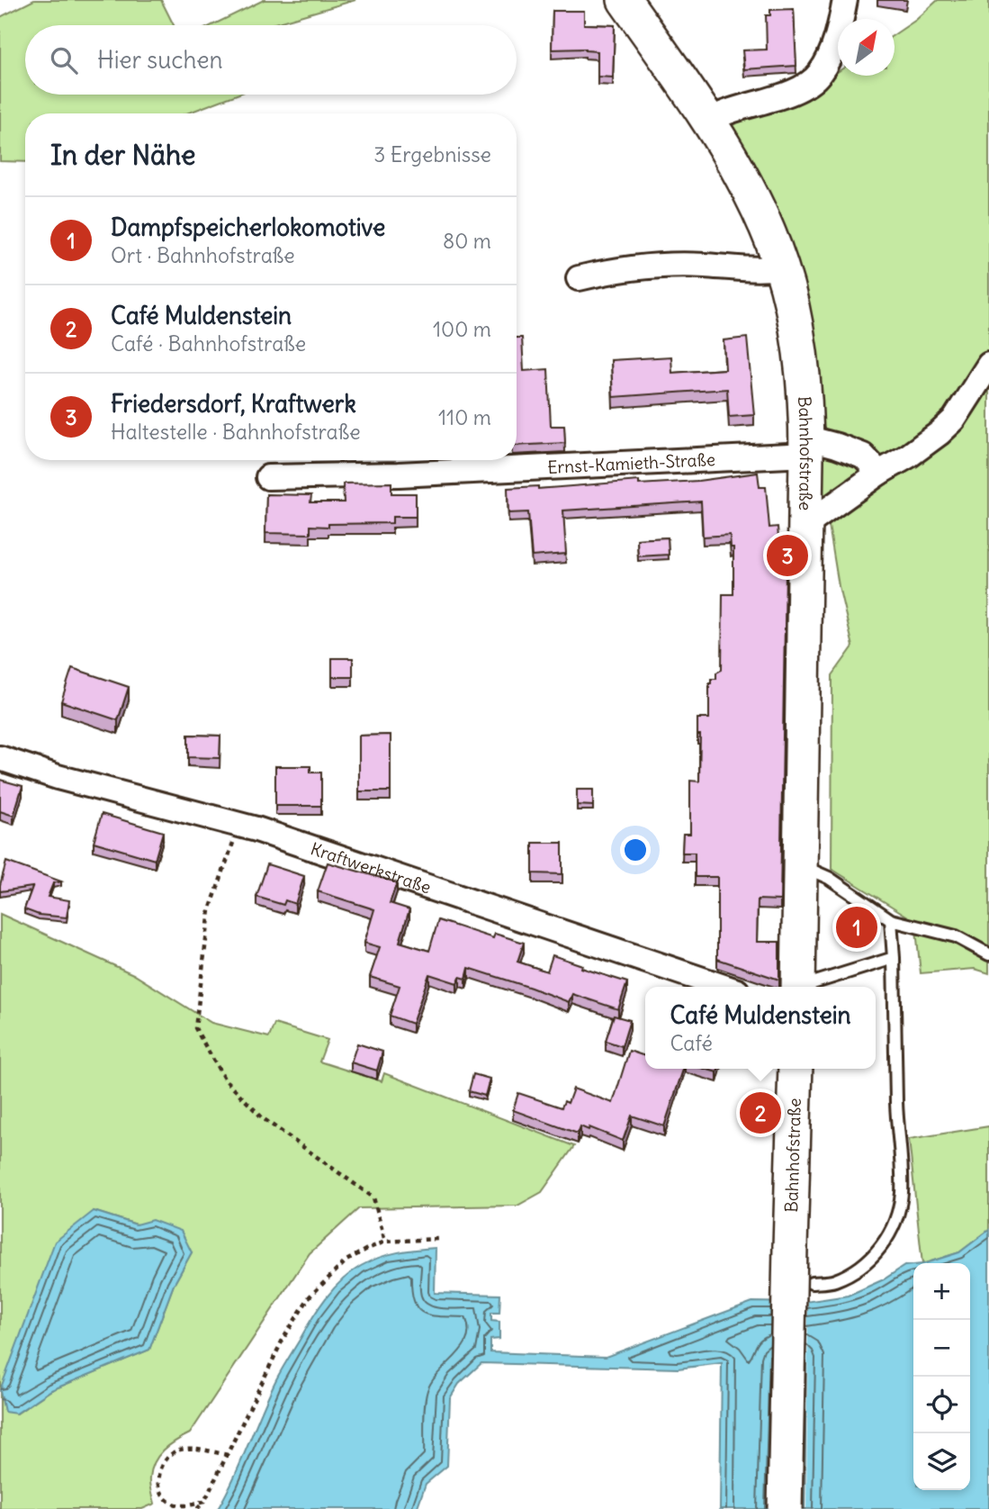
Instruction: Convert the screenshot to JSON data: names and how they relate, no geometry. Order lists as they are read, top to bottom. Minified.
{"streets":{"main road":["Bahnhofstraße"],"street":["Ernst-Kamieth-Straße","Kraftwerkstraße"]},"crossings":[["Bahnhofstraße","Ernst-Kamieth-Straße"]],"north":"top right","page":{"search":"Hier suchen","heading":["In der Nähe","3 Ergebnisse"],"list":[{"mark":"1","name":"Dampfspeicherlokomotive","note":"Ort · Bahnhofstraße","value":"80 m"},{"mark":"2","name":"Café Muldenstein","note":"Café · Bahnhofstraße","value":"100 m"},{"mark":"3","name":"Friedersdorf, Kraftwerk","note":"Haltestelle · Bahnhofstraße","value":"110 m"}],"pins":["3","1","2"],"popup":["Café Muldenstein","Café"],"map_buttons":["+","−"]}}
